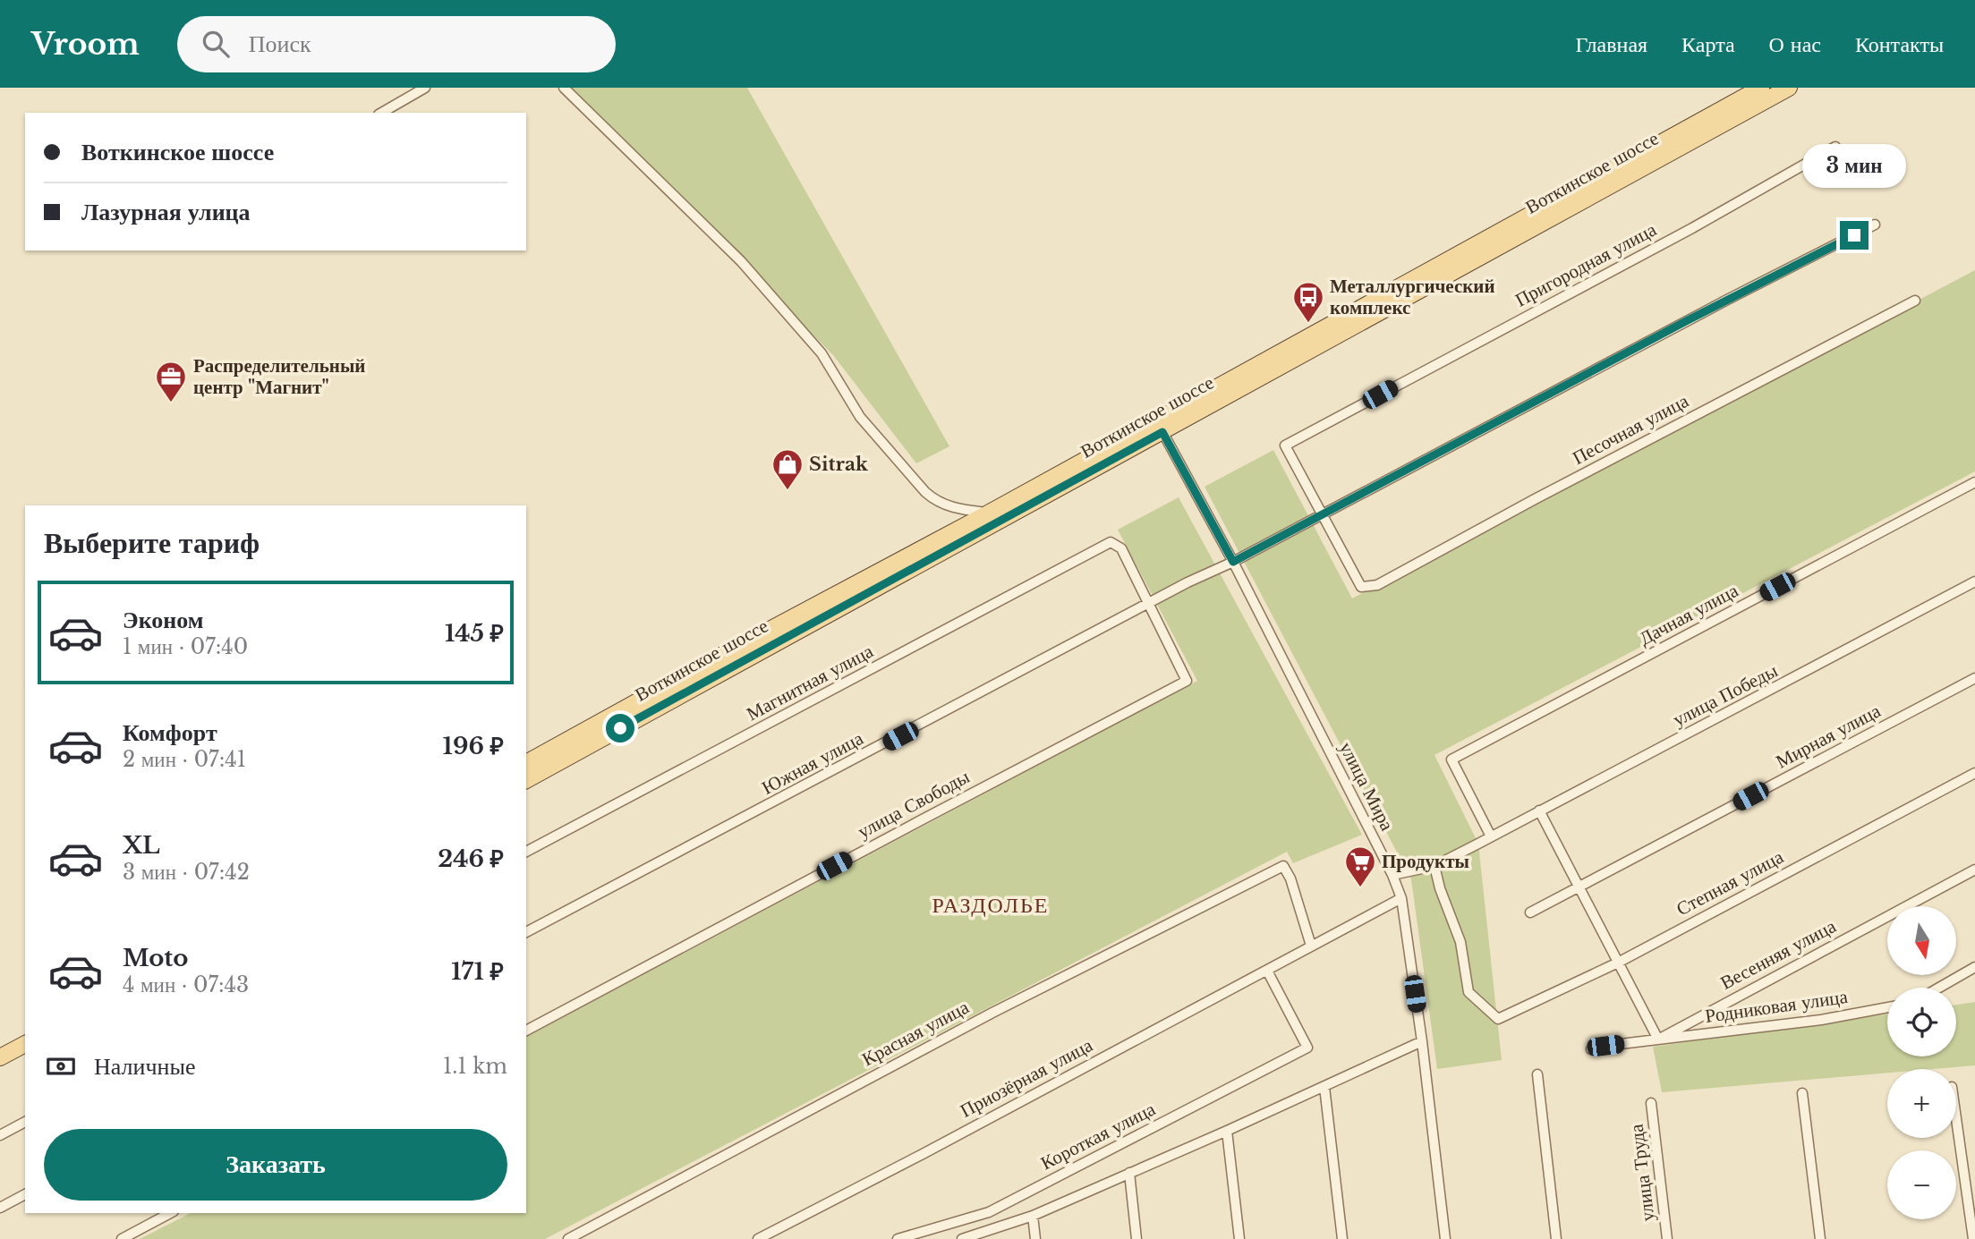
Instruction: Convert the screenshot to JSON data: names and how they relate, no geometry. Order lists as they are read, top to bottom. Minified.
{"streets":{"main road":["Воткинское шоссе"],"street":["Пригородная улица","Песочная улица","Дачная улица","Магнитная улица","улица Победы","Мирная улица","Южная улица","улица Мира","улица Свободы","Степная улица","Весенняя улица","Родниковая улица","Красная улица","Приозёрная улица","Короткая улица","улица Труда"]},"crossings":[["Воткинское шоссе","улица Мира"],["Пригородная улица","Песочная улица"],["Пригородная улица","Южная улица"],["Песочная улица","Южная улица"],["Дачная улица","улица Победы"],["Магнитная улица","Южная улица"],["Магнитная улица","улица Свободы"],["улица Победы","улица Мира"],["улица Победы","Степная улица"],["Южная улица","улица Мира"],["Южная улица","улица Свободы"],["улица Мира","Приозёрная улица"],["Весенняя улица","Родниковая улица"],["Красная улица","Приозёрная улица"],["Приозёрная улица","Короткая улица"]],"districts":["РАЗДОЛЬЕ"],"places":{"bus stop":["Металлургический комплекс"],"office":["Распределительный центр \"Магнит\""],"shop":["Sitrak"],"supermarket":["Продукты"]},"north":"bottom","page":{"header":"Vroom","search":"Поиск","nav":["Главная","Карта","О нас","Контакты"],"banner":["Воткинское шоссе","Лазурная улица"],"bubble":"3 мин","heading":"Выберите тариф","list":[{"name":"Эконом","note":"1 мин · 07:40","value":"145 ₽"},{"name":"Комфорт","note":"2 мин · 07:41","value":"196 ₽"},{"name":"XL","note":"3 мин · 07:42","value":"246 ₽"},{"name":"Moto","note":"4 мин · 07:43","value":"171 ₽"}],"map_buttons":["+","−"],"pay":["Наличные","1.1 km"],"buttons":"Заказать"}}
